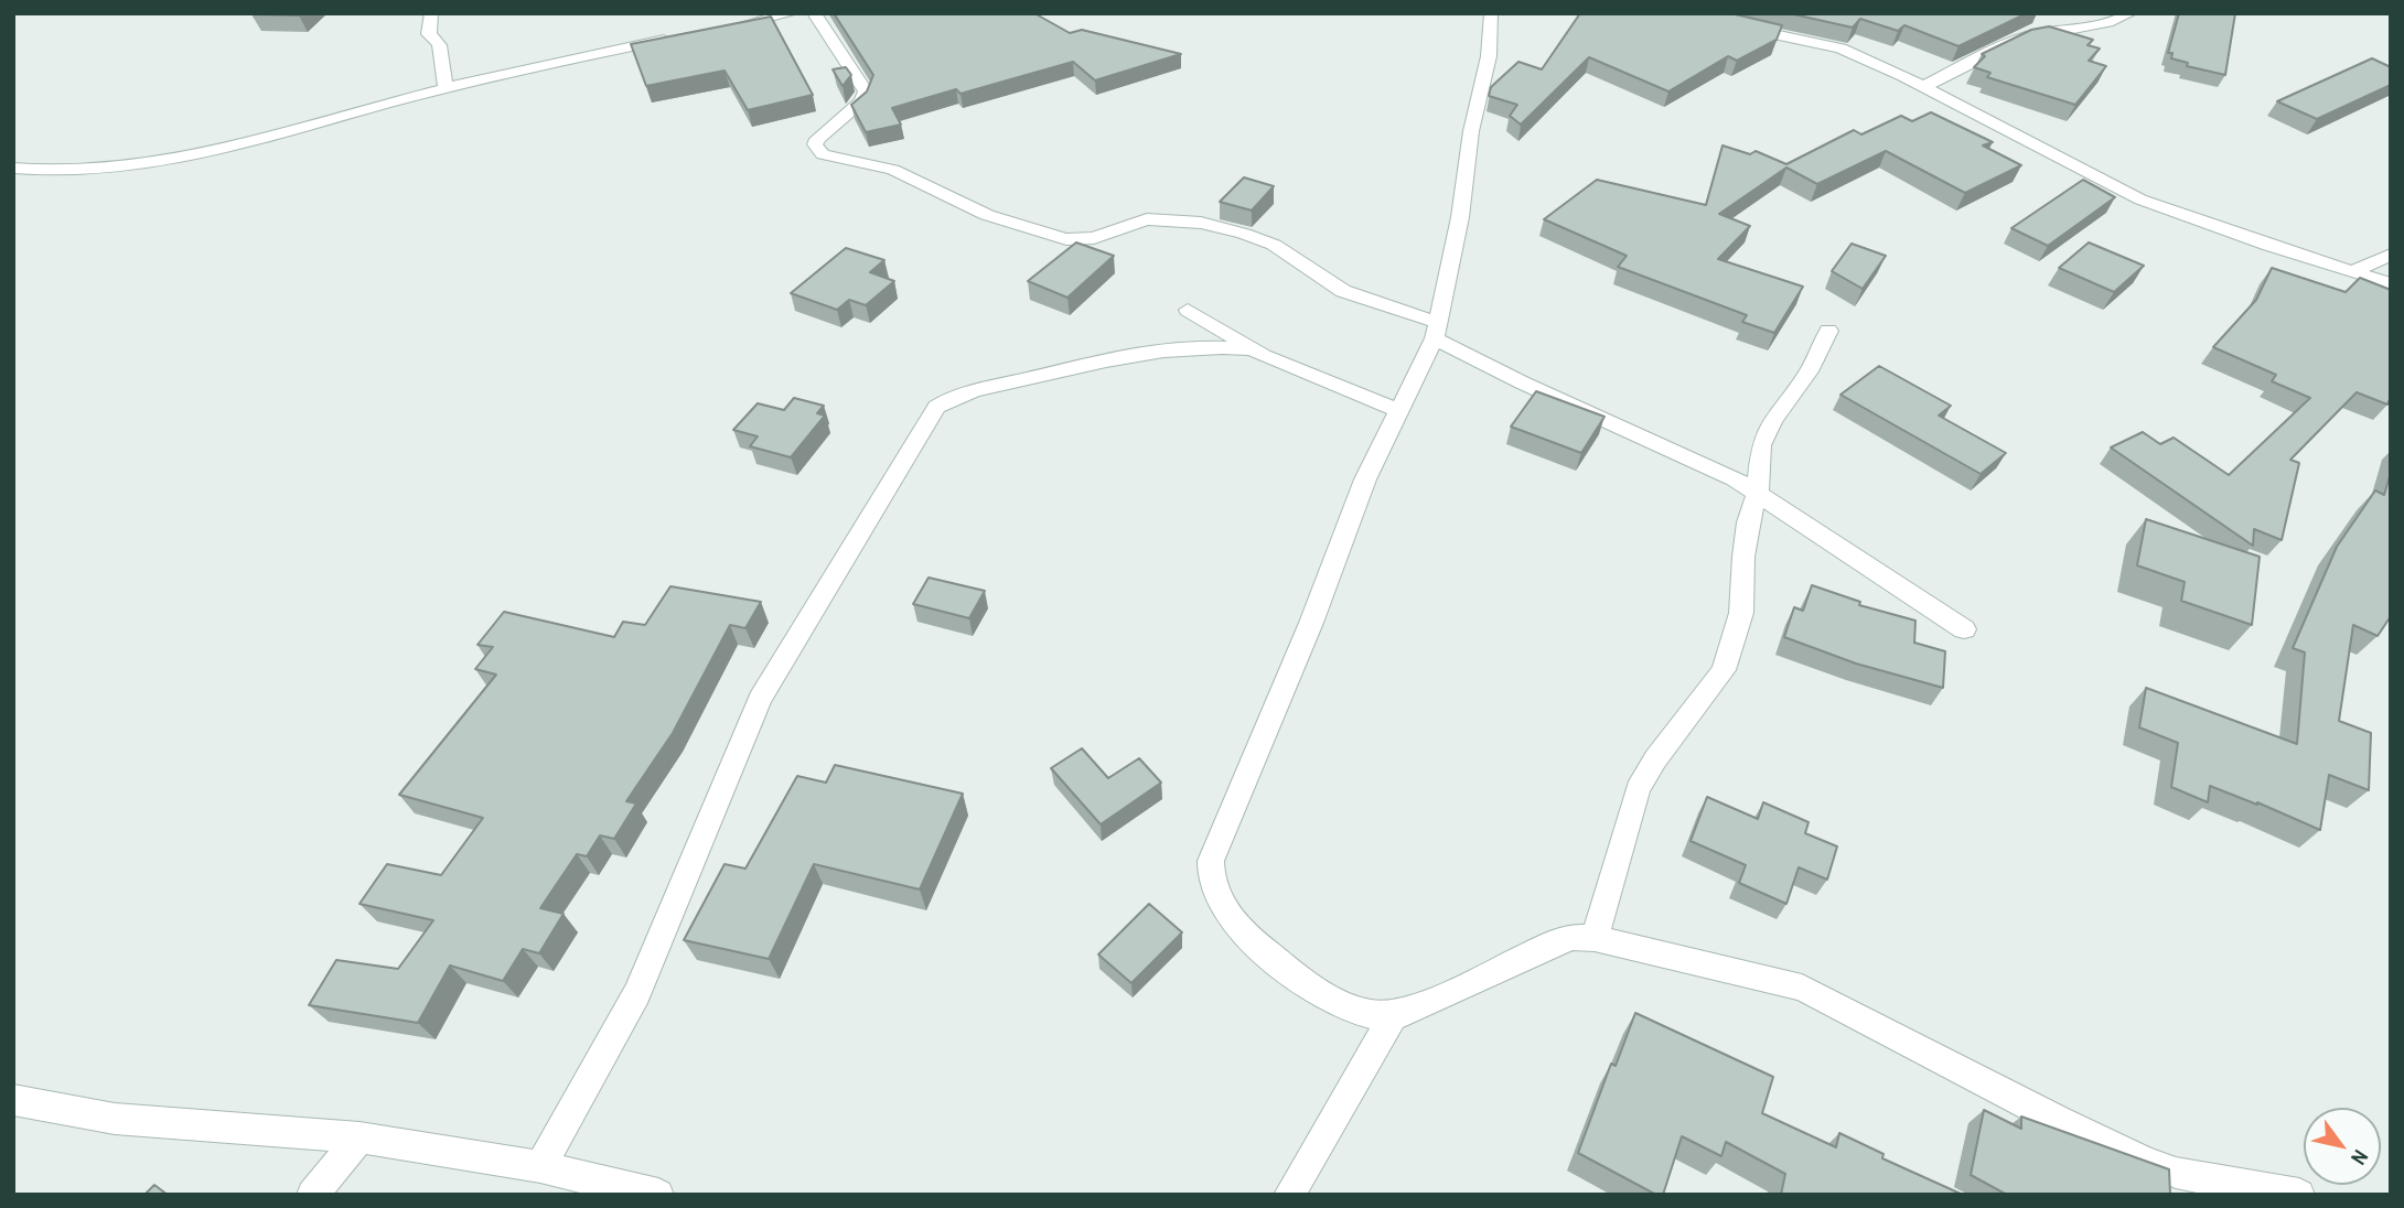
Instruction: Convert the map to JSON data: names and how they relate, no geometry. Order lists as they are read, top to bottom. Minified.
{"north":"bottom right"}
